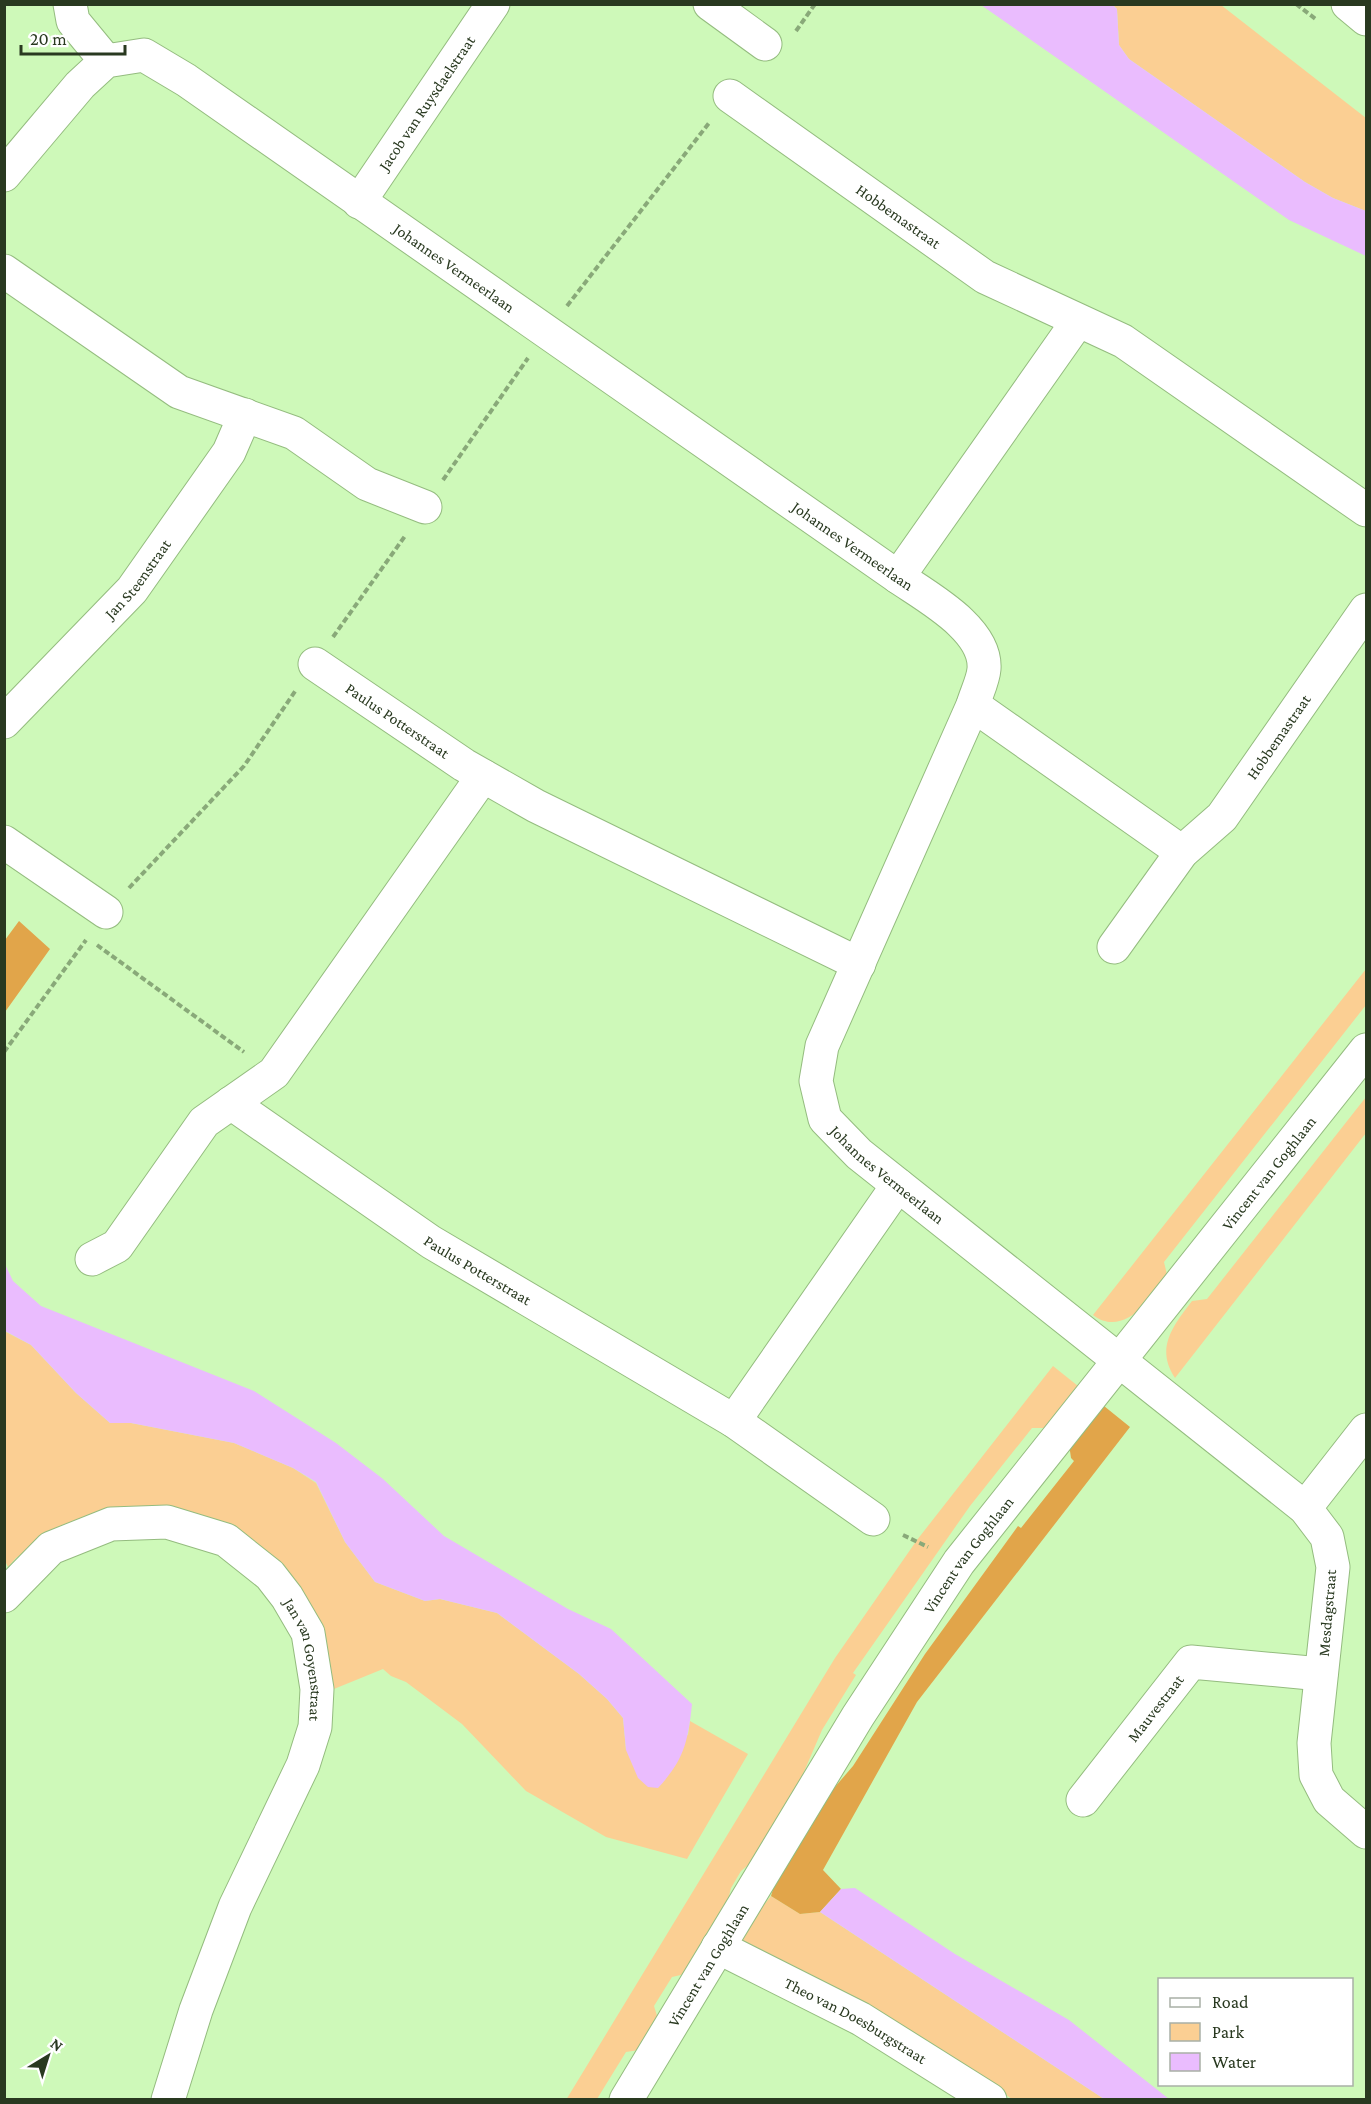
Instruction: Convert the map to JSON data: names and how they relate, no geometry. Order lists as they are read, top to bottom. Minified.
{"streets":{"street":["Jacob van Ruysdaelstraat","Hobbemastraat","Johannes Vermeerlaan","Jan Steenstraat","Paulus Potterstraat","Vincent van Goghlaan","Mesdagstraat","Jan van Goyenstraat","Mauvestraat","Theo van Doesburgstraat"]},"crossings":[["Jacob van Ruysdaelstraat","Johannes Vermeerlaan"],["Johannes Vermeerlaan","Paulus Potterstraat"],["Johannes Vermeerlaan","Vincent van Goghlaan"],["Johannes Vermeerlaan","Mesdagstraat"],["Vincent van Goghlaan","Mesdagstraat"],["Vincent van Goghlaan","Theo van Doesburgstraat"],["Mesdagstraat","Mauvestraat"]],"legend":["Road","Park","Water"],"scale_bar":"20 m","north":"top right"}
